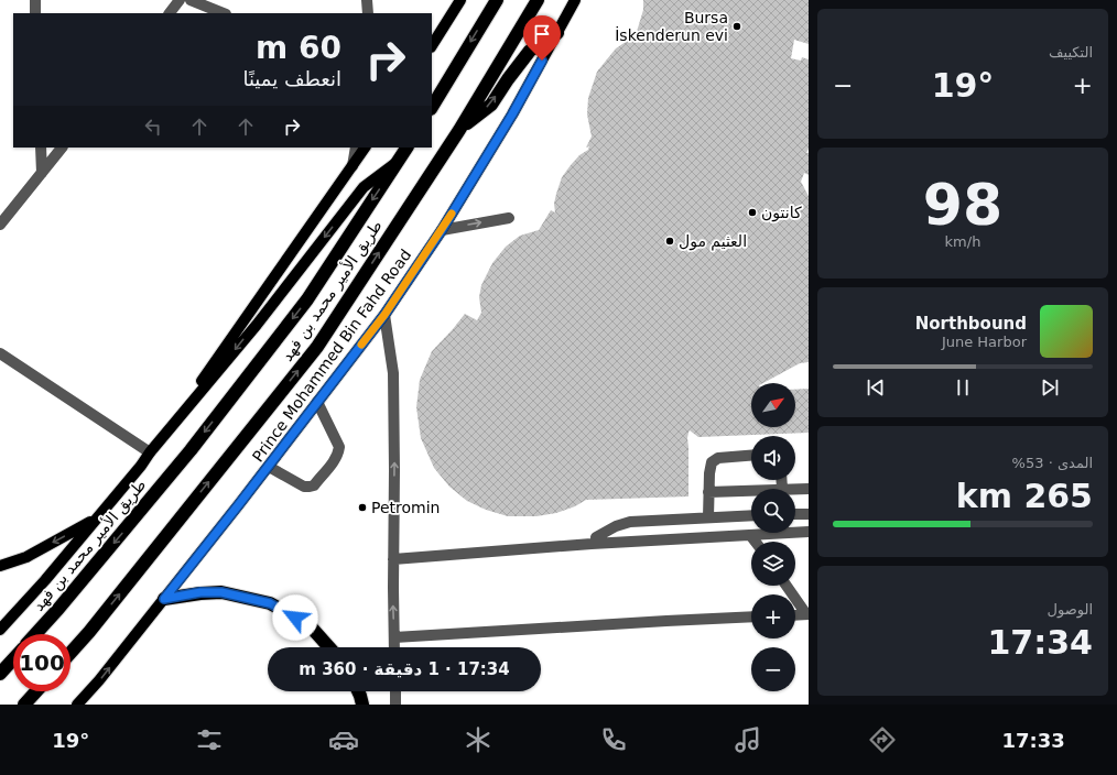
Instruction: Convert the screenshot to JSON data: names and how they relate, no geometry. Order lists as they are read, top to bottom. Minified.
{"streets":{"highway":["طريق الأمير محمد بن فهد"],"main road":["Prince Mohammed Bin Fahd Road"]},"places":["Bursa İskenderun evi","كانتون","العثيم مول","Petromin"],"north":"top right","page":{"tile":["التكييف",["98","km/h"],["المدى · 53%","265 km"],["الوصول","17:34"]],"turn":["60 m","انعطف يمينًا"],"heat":["−","19°","+"],"song":["Northbound","June Harbor"],"map_buttons":["+","−"],"limit":"100","trip":"17:34 · 1 دقيقة · 360 m","tabs":["17:33","19°"]}}
